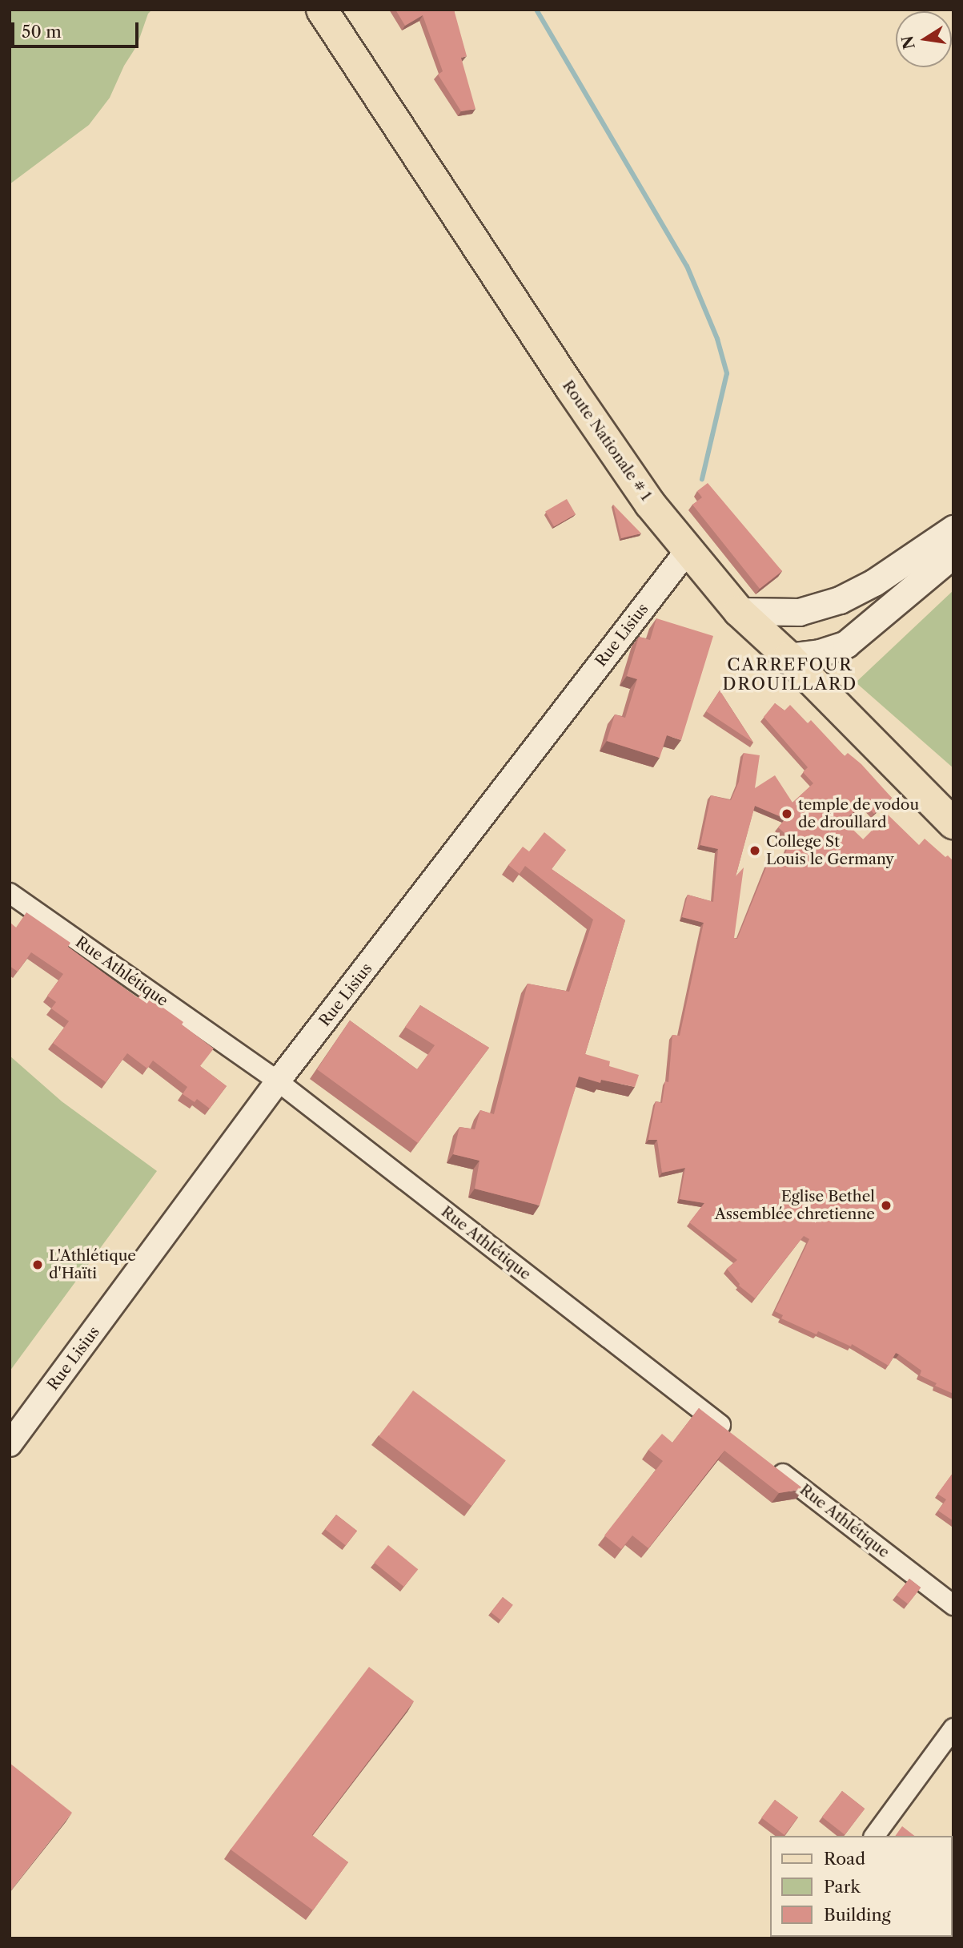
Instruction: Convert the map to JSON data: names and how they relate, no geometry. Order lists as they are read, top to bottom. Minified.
{"streets":{"main road":["Route Nationale # 1"],"street":["Rue Lisius","Rue Athlétique"]},"crossings":[["Route Nationale # 1","Rue Lisius"],["Rue Lisius","Rue Athlétique"]],"districts":["CARREFOUR DROUILLARD"],"places":["temple de vodou de droullard","College St Louis le Germany","Eglise Bethel Assemblée chretienne","L'Athlétique d'Haïti"],"legend":["Road","Park","Building"],"scale_bar":"50 m","north":"left"}
